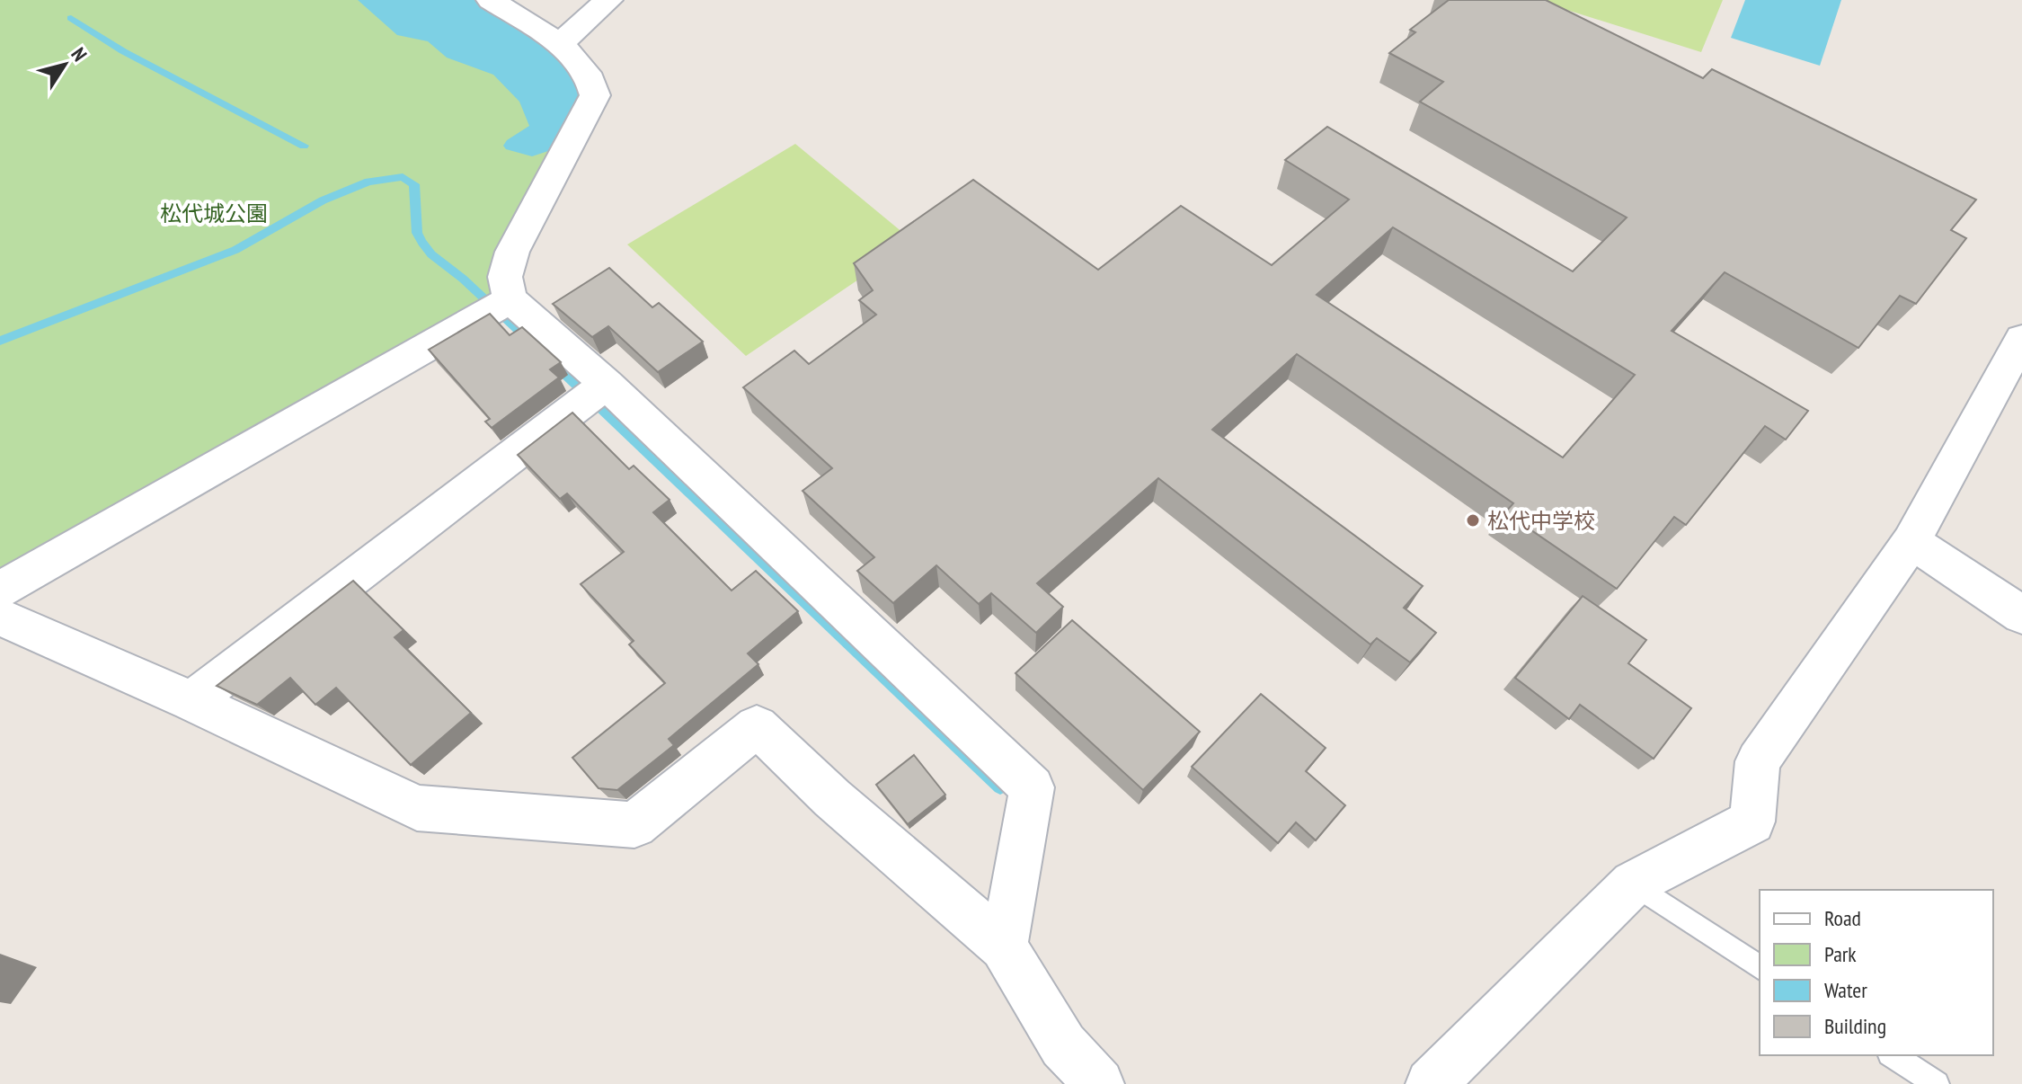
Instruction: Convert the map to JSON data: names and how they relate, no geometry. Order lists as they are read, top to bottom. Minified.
{"parks":["松代城公園"],"places":["松代中学校"],"legend":["Road","Park","Water","Building"],"north":"top right"}
